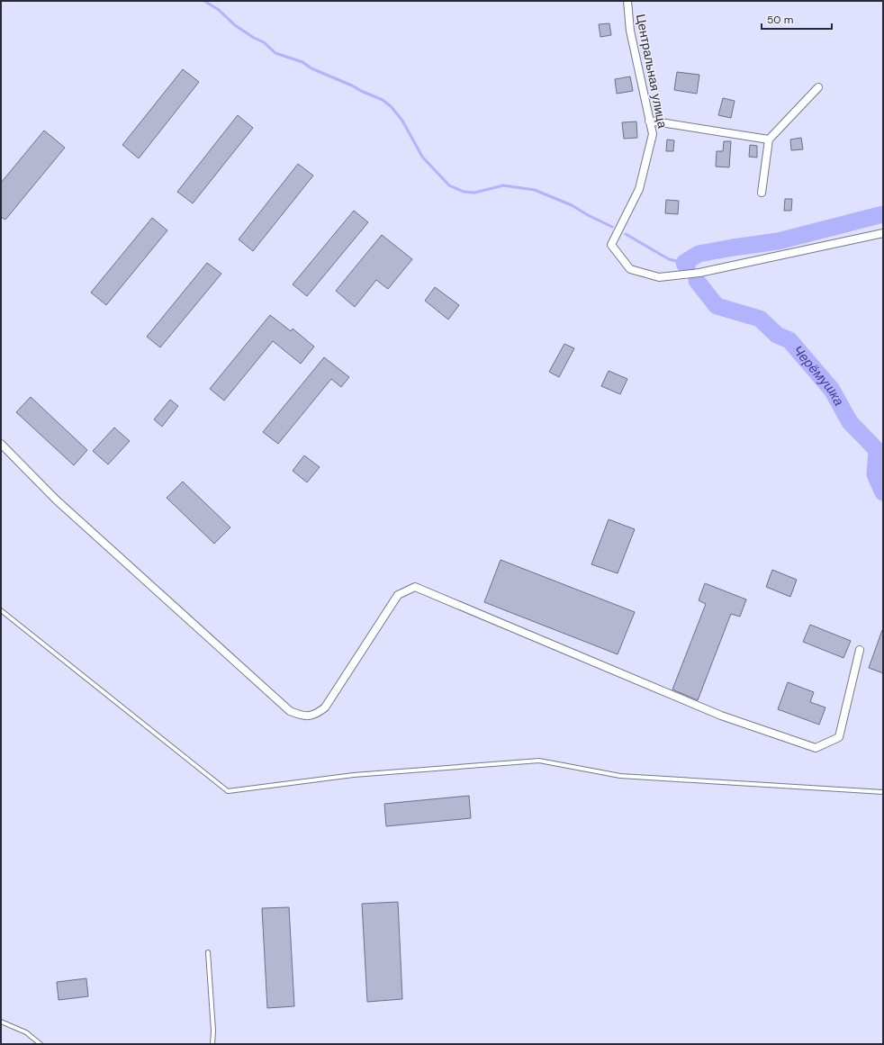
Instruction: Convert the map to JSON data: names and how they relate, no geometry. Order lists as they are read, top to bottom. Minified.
{"streets":{"street":["Центральная улица"]},"water":["Черёмушка"],"scale_bar":"50 m"}
